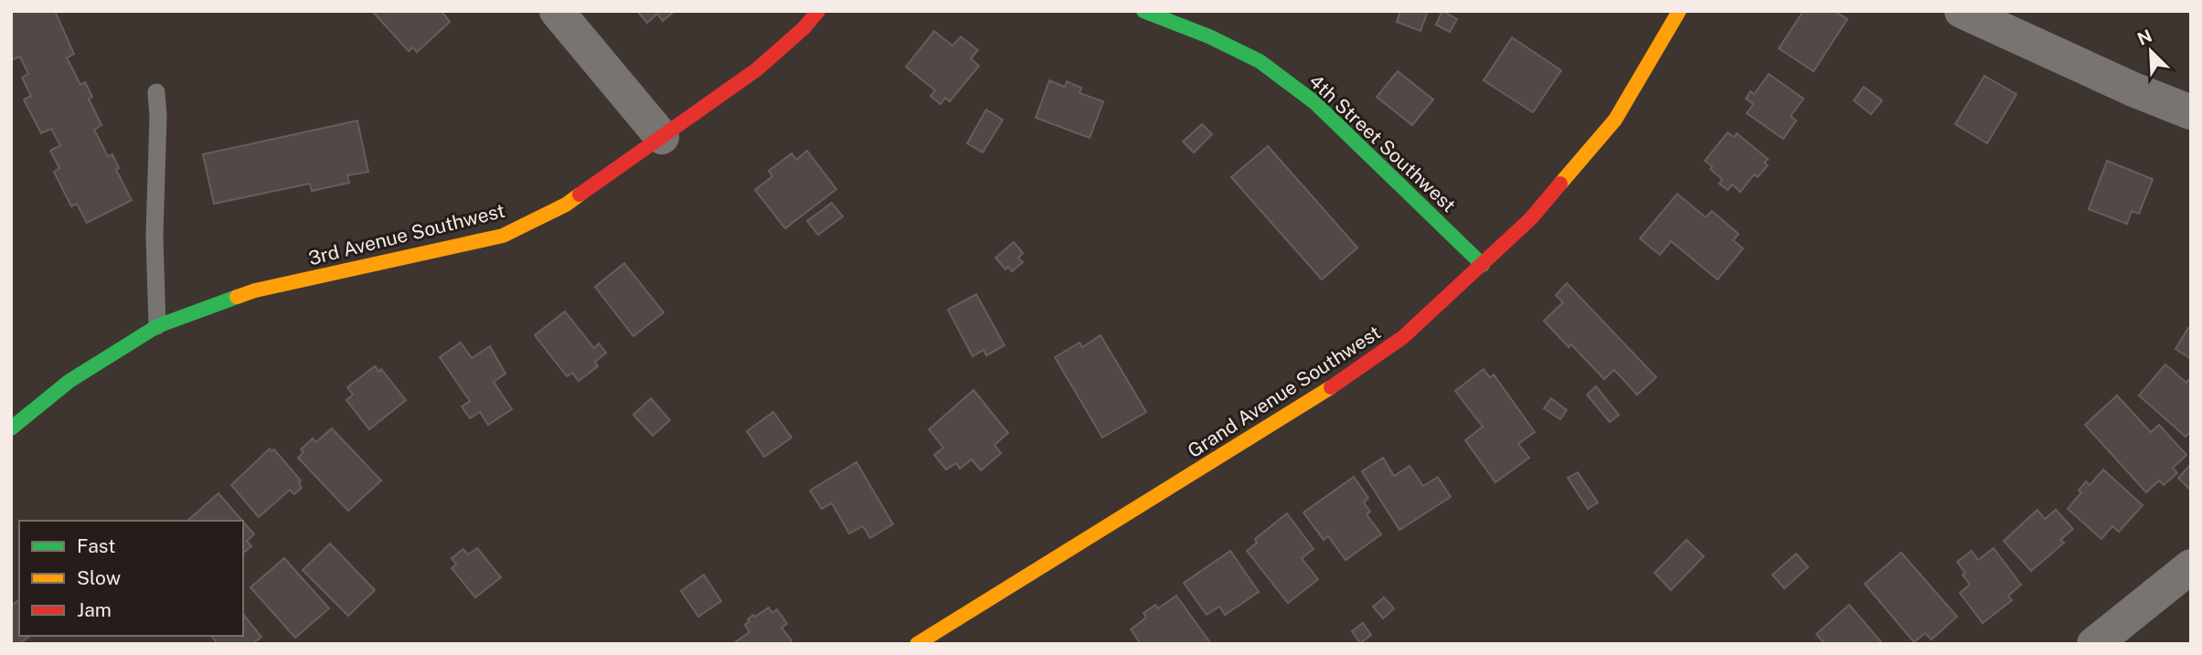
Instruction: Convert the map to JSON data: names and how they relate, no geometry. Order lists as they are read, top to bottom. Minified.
{"streets":{"street":["4th Street Southwest","3rd Avenue Southwest","Grand Avenue Southwest"]},"crossings":[["4th Street Southwest","Grand Avenue Southwest"]],"legend":["Fast","Slow","Jam"],"north":"top left"}
